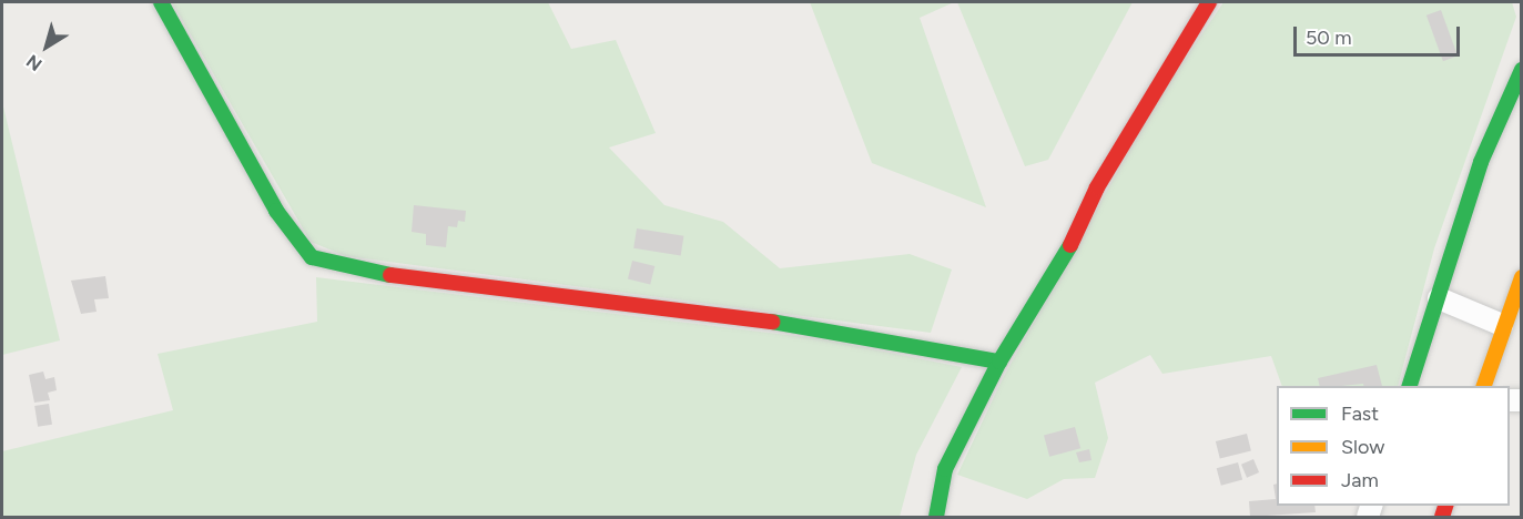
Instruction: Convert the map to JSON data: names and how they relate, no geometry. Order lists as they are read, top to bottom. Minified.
{"legend":["Fast","Slow","Jam"],"scale_bar":"50 m","north":"bottom left"}
